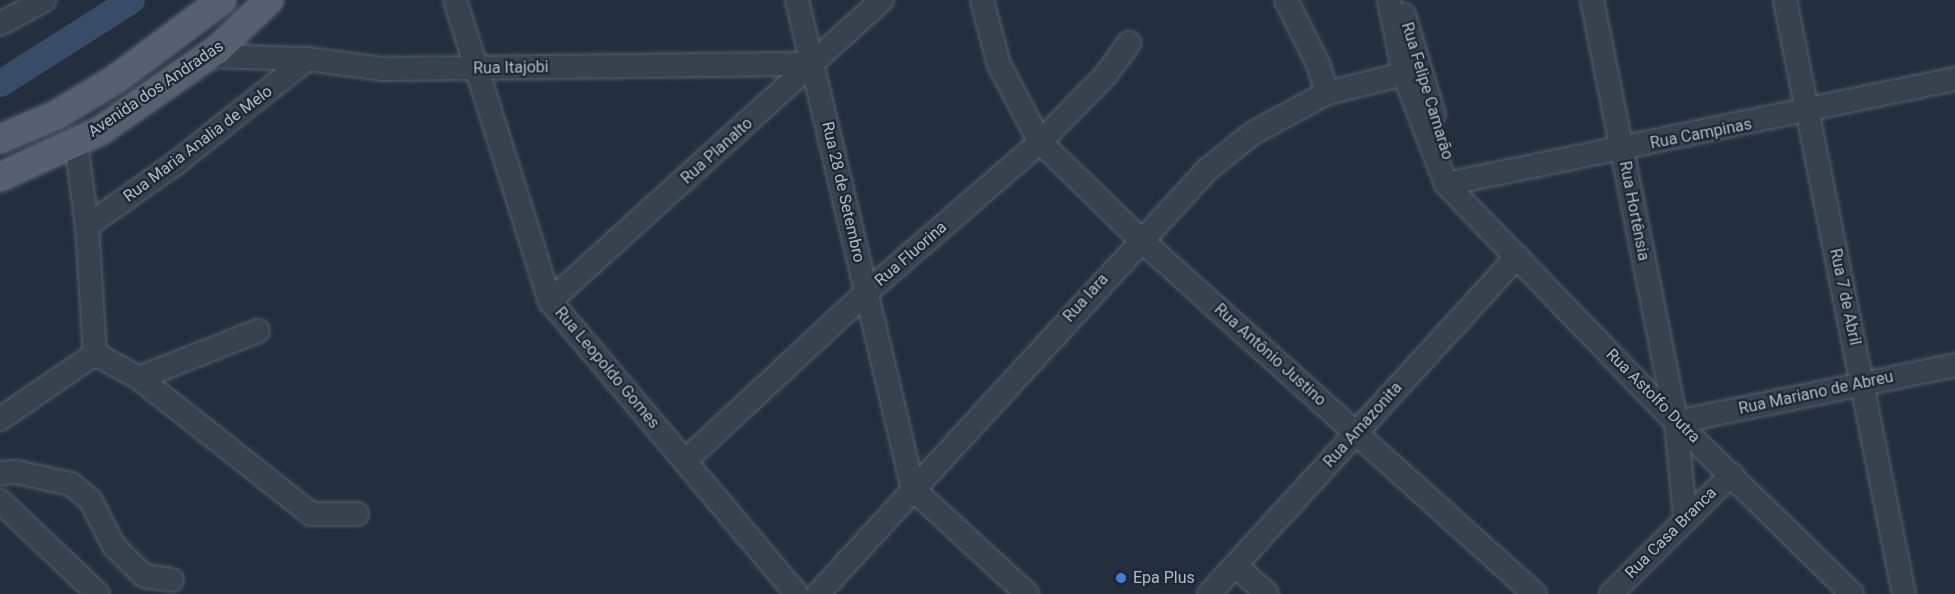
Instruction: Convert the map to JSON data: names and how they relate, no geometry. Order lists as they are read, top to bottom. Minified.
{"streets":{"main road":["Avenida dos Andradas"],"street":["Rua Itajobi","Rua Felipe Camarão","Rua Campinas","Rua Maria Analia de Melo","Rua Planalto","Rua 28 de Setembro","Rua Hortênsia","Rua Fluorina","Rua 7 de Abril","Rua Iara","Rua Antônio Justino","Rua Leopoldo Gomes","Rua Mariano de Abreu","Rua Astolfo Dutra","Rua Amazonita","Rua Casa Branca"]},"crossings":[["Rua Itajobi","Avenida dos Andradas"],["Rua Itajobi","Rua Maria Analia de Melo"],["Rua Itajobi","Rua Planalto"],["Rua Itajobi","Rua 28 de Setembro"],["Rua Itajobi","Rua Leopoldo Gomes"],["Rua Felipe Camarão","Rua Campinas"],["Rua Felipe Camarão","Rua Iara"],["Rua Felipe Camarão","Rua Astolfo Dutra"],["Rua Campinas","Rua Hortênsia"],["Rua Campinas","Rua 7 de Abril"],["Rua Campinas","Rua Astolfo Dutra"],["Rua Planalto","Rua 28 de Setembro"],["Rua Planalto","Rua Leopoldo Gomes"],["Rua 28 de Setembro","Rua Fluorina"],["Rua 28 de Setembro","Rua Iara"],["Rua Hortênsia","Rua Mariano de Abreu"],["Rua Hortênsia","Rua Astolfo Dutra"],["Rua Hortênsia","Rua Casa Branca"],["Rua Fluorina","Rua Antônio Justino"],["Rua Fluorina","Rua Leopoldo Gomes"],["Rua 7 de Abril","Rua Mariano de Abreu"],["Rua Iara","Rua Antônio Justino"],["Rua Antônio Justino","Rua Amazonita"],["Rua Mariano de Abreu","Rua Astolfo Dutra"],["Rua Astolfo Dutra","Rua Amazonita"],["Rua Astolfo Dutra","Rua Casa Branca"]],"places":["Epa Plus"]}
